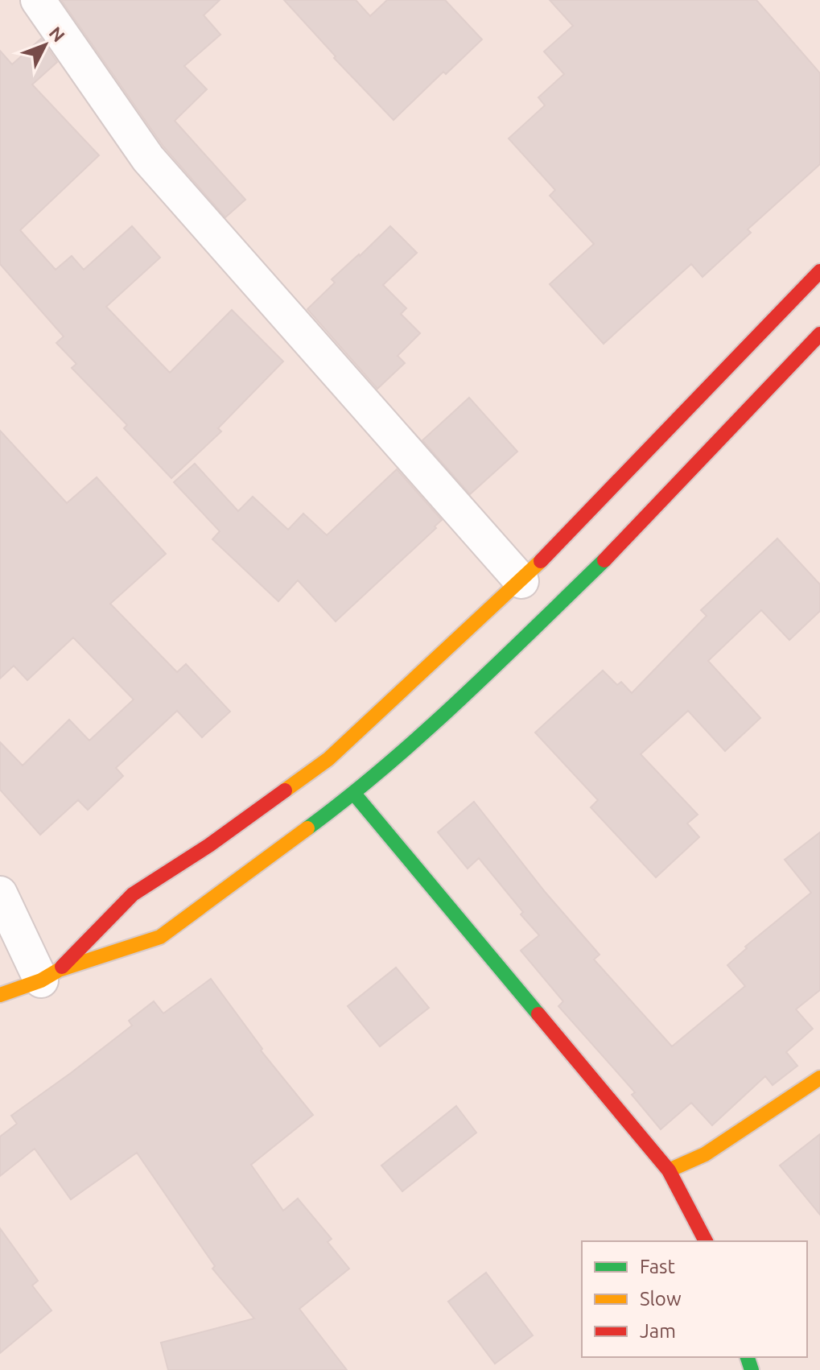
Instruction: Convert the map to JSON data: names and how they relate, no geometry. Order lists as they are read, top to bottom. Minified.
{"legend":["Fast","Slow","Jam"],"north":"top right"}
